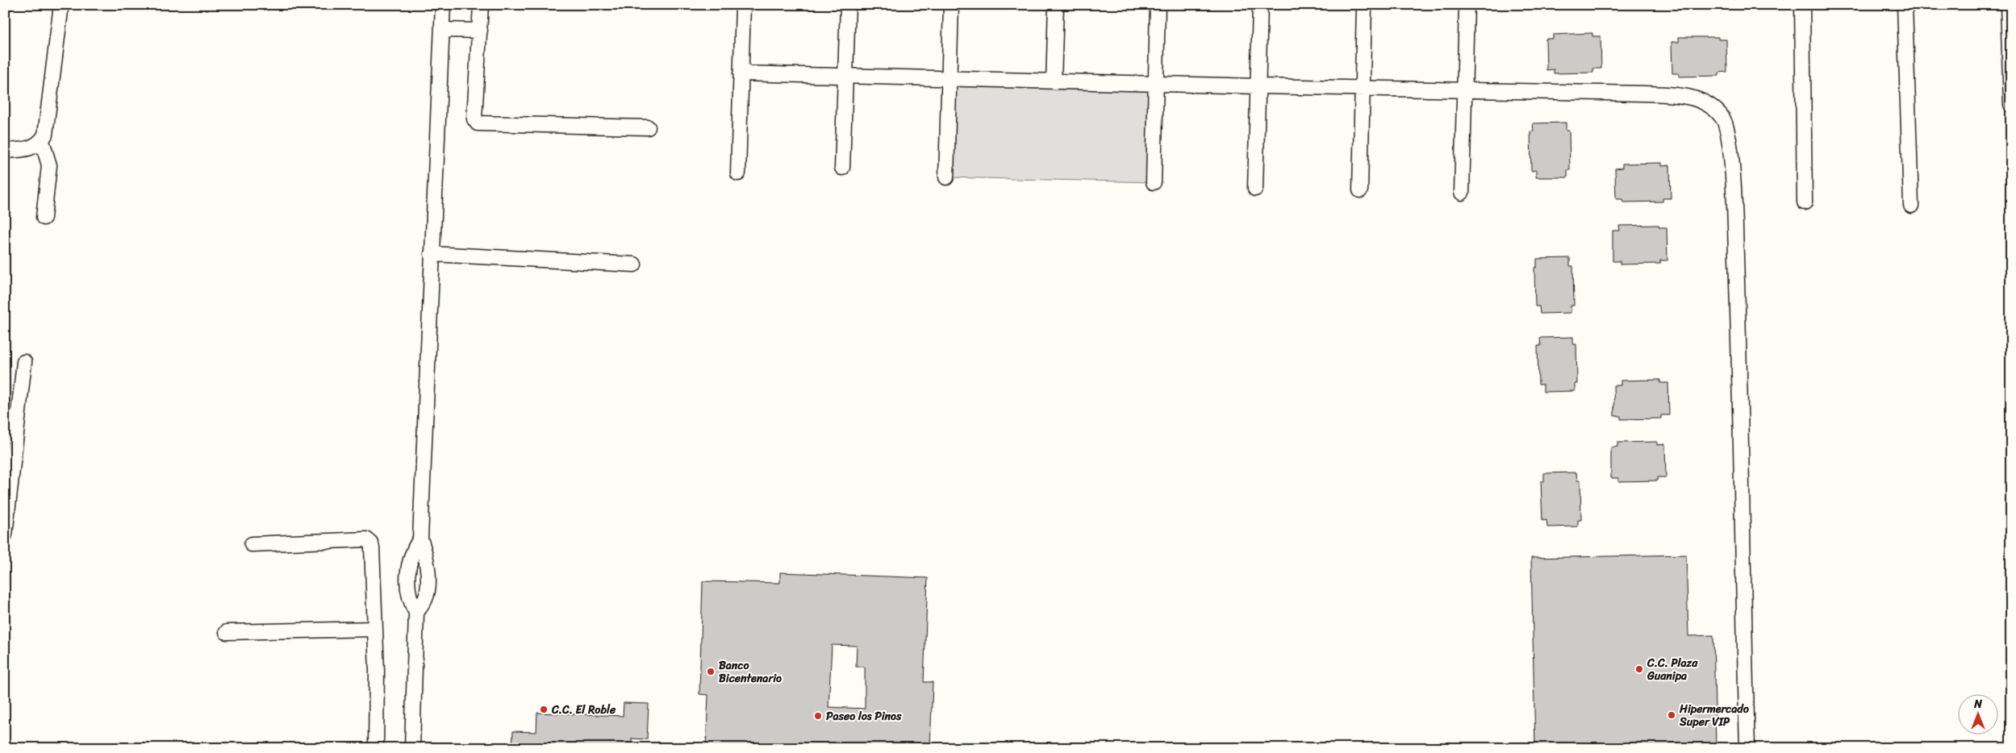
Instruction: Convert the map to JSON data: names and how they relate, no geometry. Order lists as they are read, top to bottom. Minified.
{"places":["C.C. Plaza Guanipa","Banco Bicentenario","C.C. El Roble","Hipermercado Super VIP","Paseo los Pinos"],"north":"top"}
